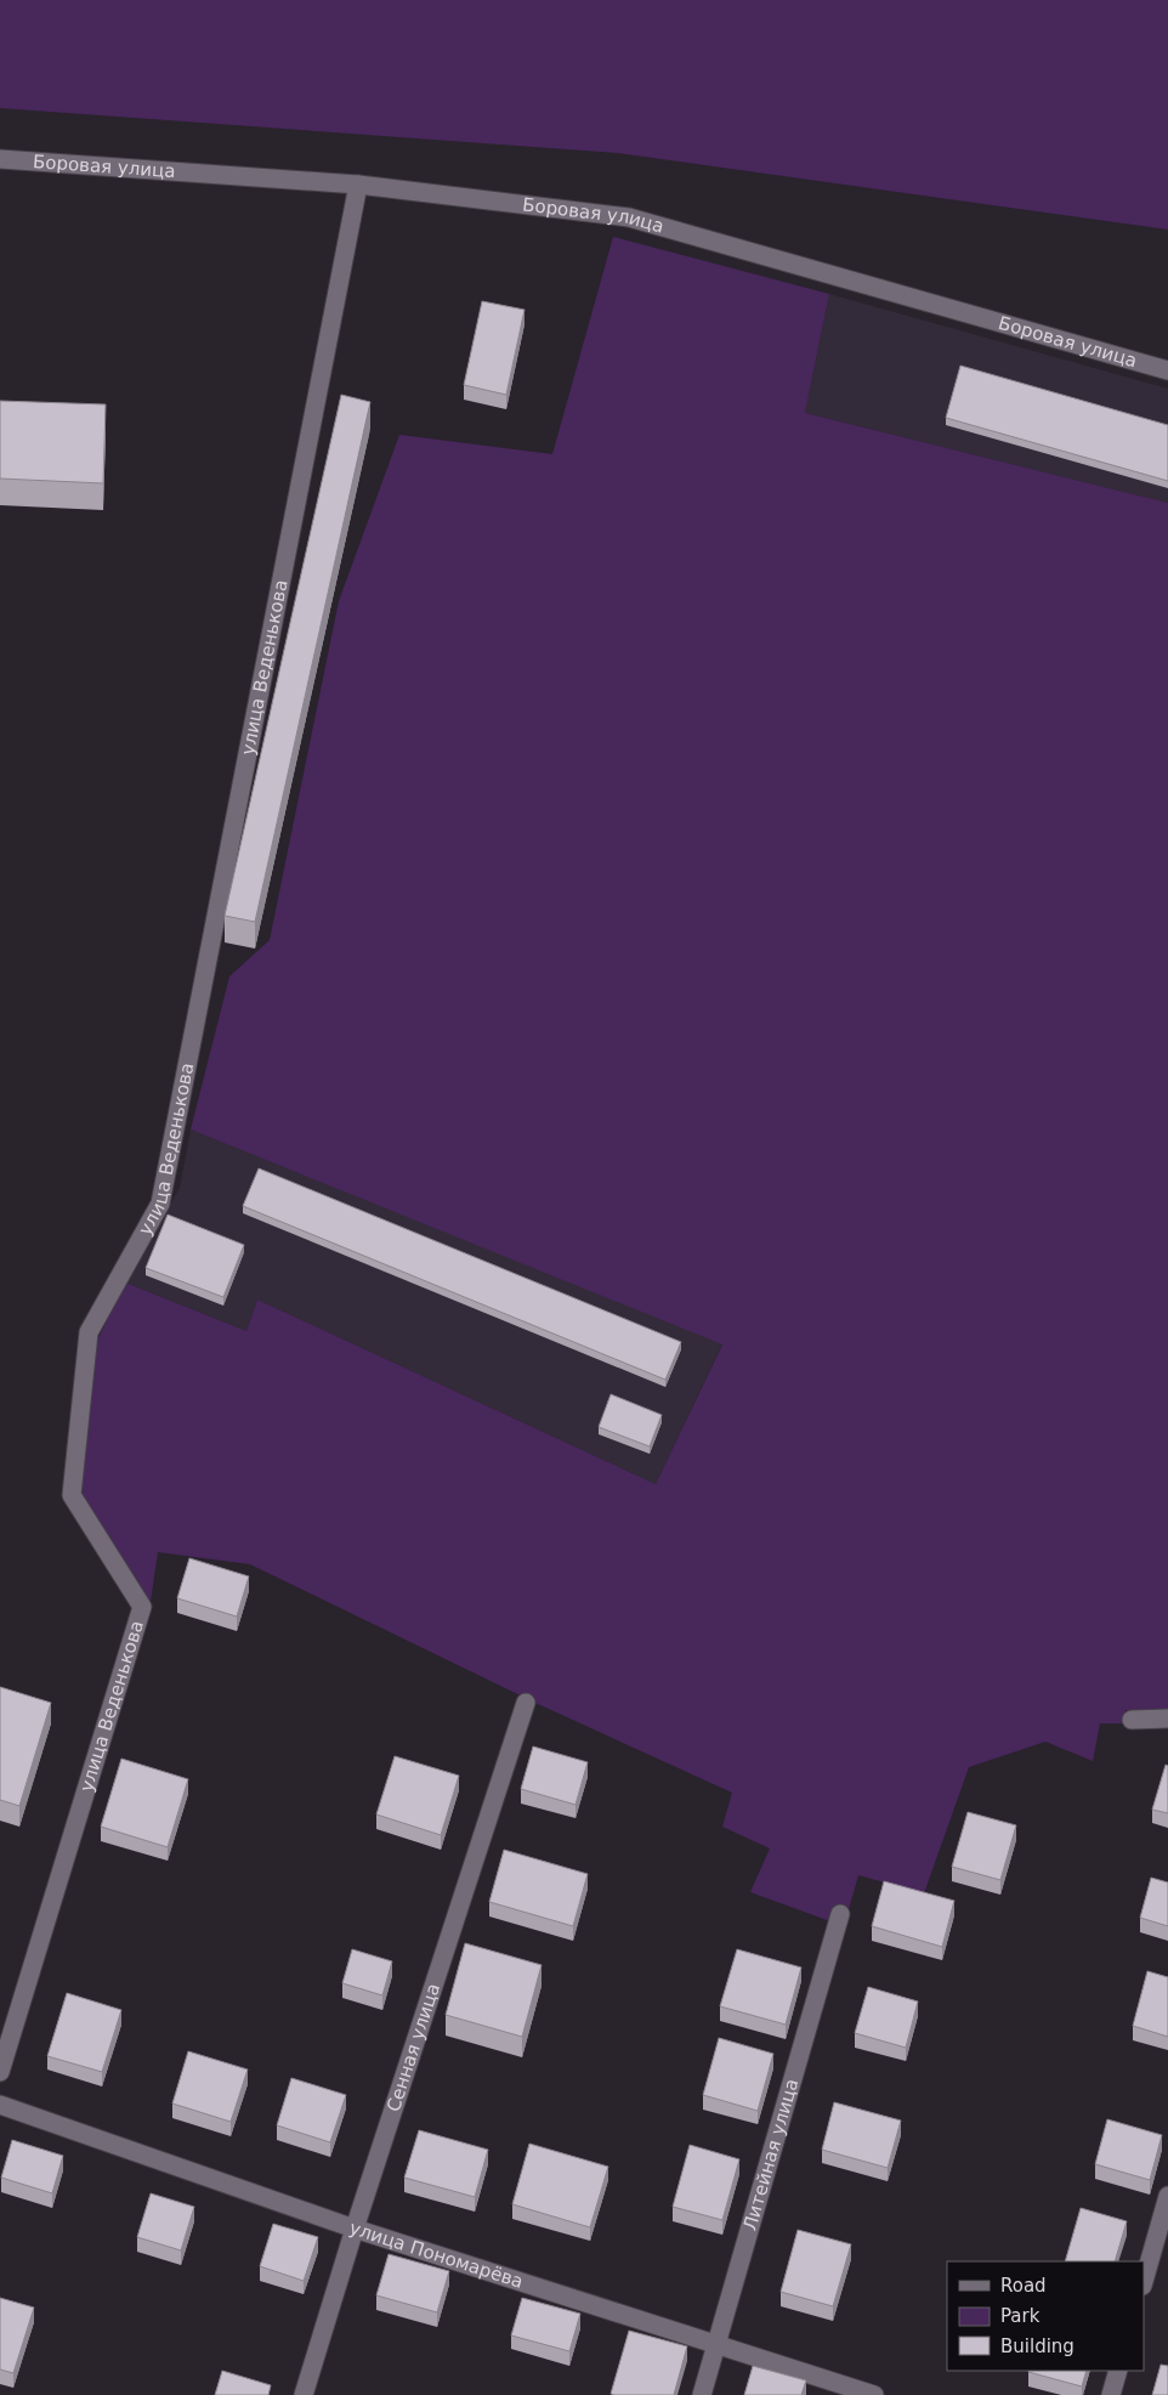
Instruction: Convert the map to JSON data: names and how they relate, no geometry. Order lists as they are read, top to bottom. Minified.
{"streets":{"street":["Боровая улица","улица Веденькова","Сенная улица","Литейная улица","улица Пономарёва"]},"crossings":[["Боровая улица","улица Веденькова"],["Сенная улица","улица Пономарёва"],["Литейная улица","улица Пономарёва"]],"legend":["Road","Park","Building"]}
